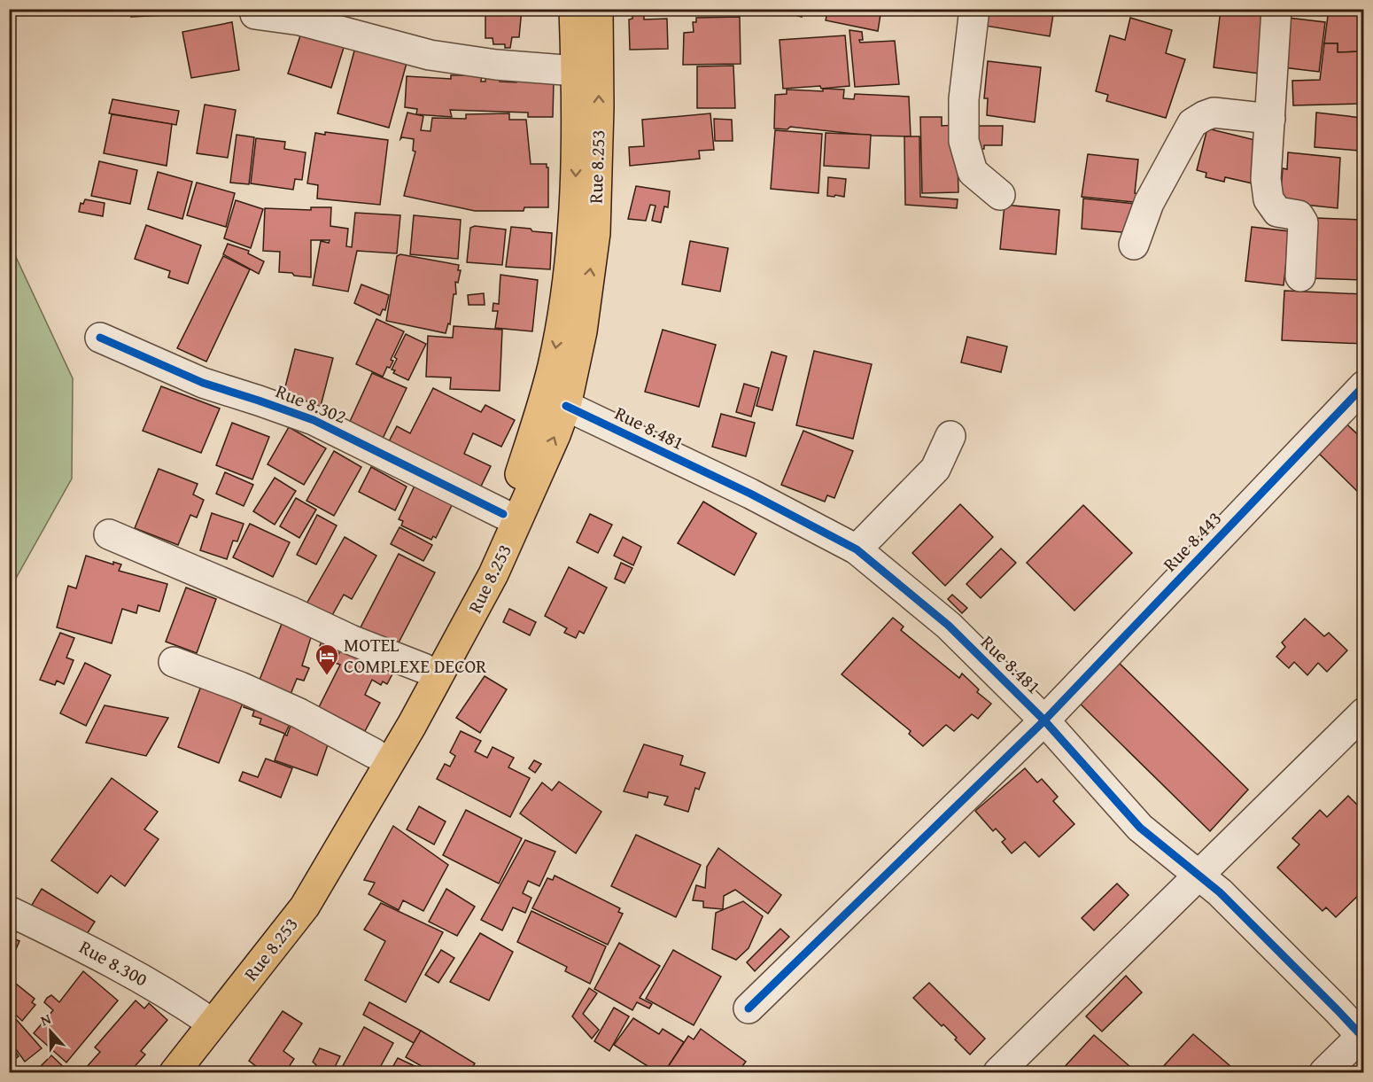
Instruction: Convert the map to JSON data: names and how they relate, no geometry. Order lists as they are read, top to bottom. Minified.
{"streets":{"highway":["Rue 8.253"],"street":["Rue 8.302","Rue 8.481","Rue 8.443","Rue 8.300"]},"crossings":[["Rue 8.253","Rue 8.302"],["Rue 8.253","Rue 8.481"],["Rue 8.253","Rue 8.300"],["Rue 8.481","Rue 8.443"]],"places":{"hotel":["MOTEL COMPLEXE DECOR"]},"north":"top"}
